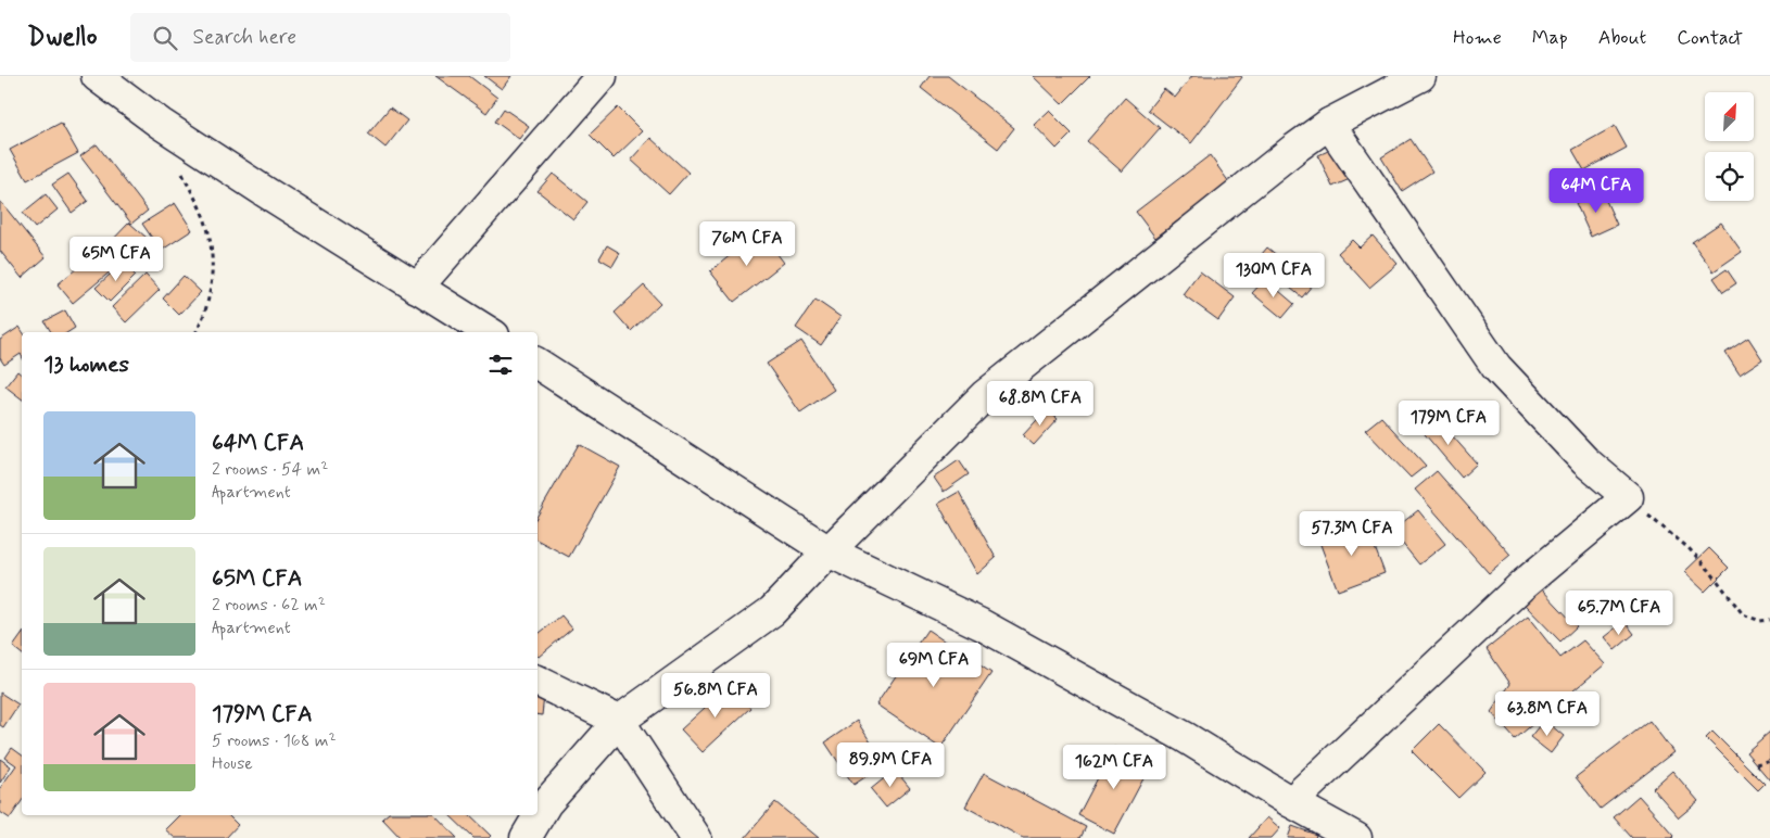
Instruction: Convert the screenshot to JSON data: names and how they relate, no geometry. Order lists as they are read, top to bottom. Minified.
{"north":"top right","page":{"header":"Dwello","search":"Search here","nav":["Home","Map","About","Contact"],"price":["64M CFA","76M CFA","65M CFA","130M CFA","68.8M CFA","179M CFA","57.3M CFA","65.7M CFA","69M CFA","56.8M CFA","63.8M CFA","89.9M CFA","162M CFA"],"heading":"13 homes","list":[{"name":"64M CFA","note":"2 rooms · 54 m² · Apartment"},{"name":"65M CFA","note":"2 rooms · 62 m² · Apartment"},{"name":"179M CFA","note":"5 rooms · 168 m² · House"}]}}
